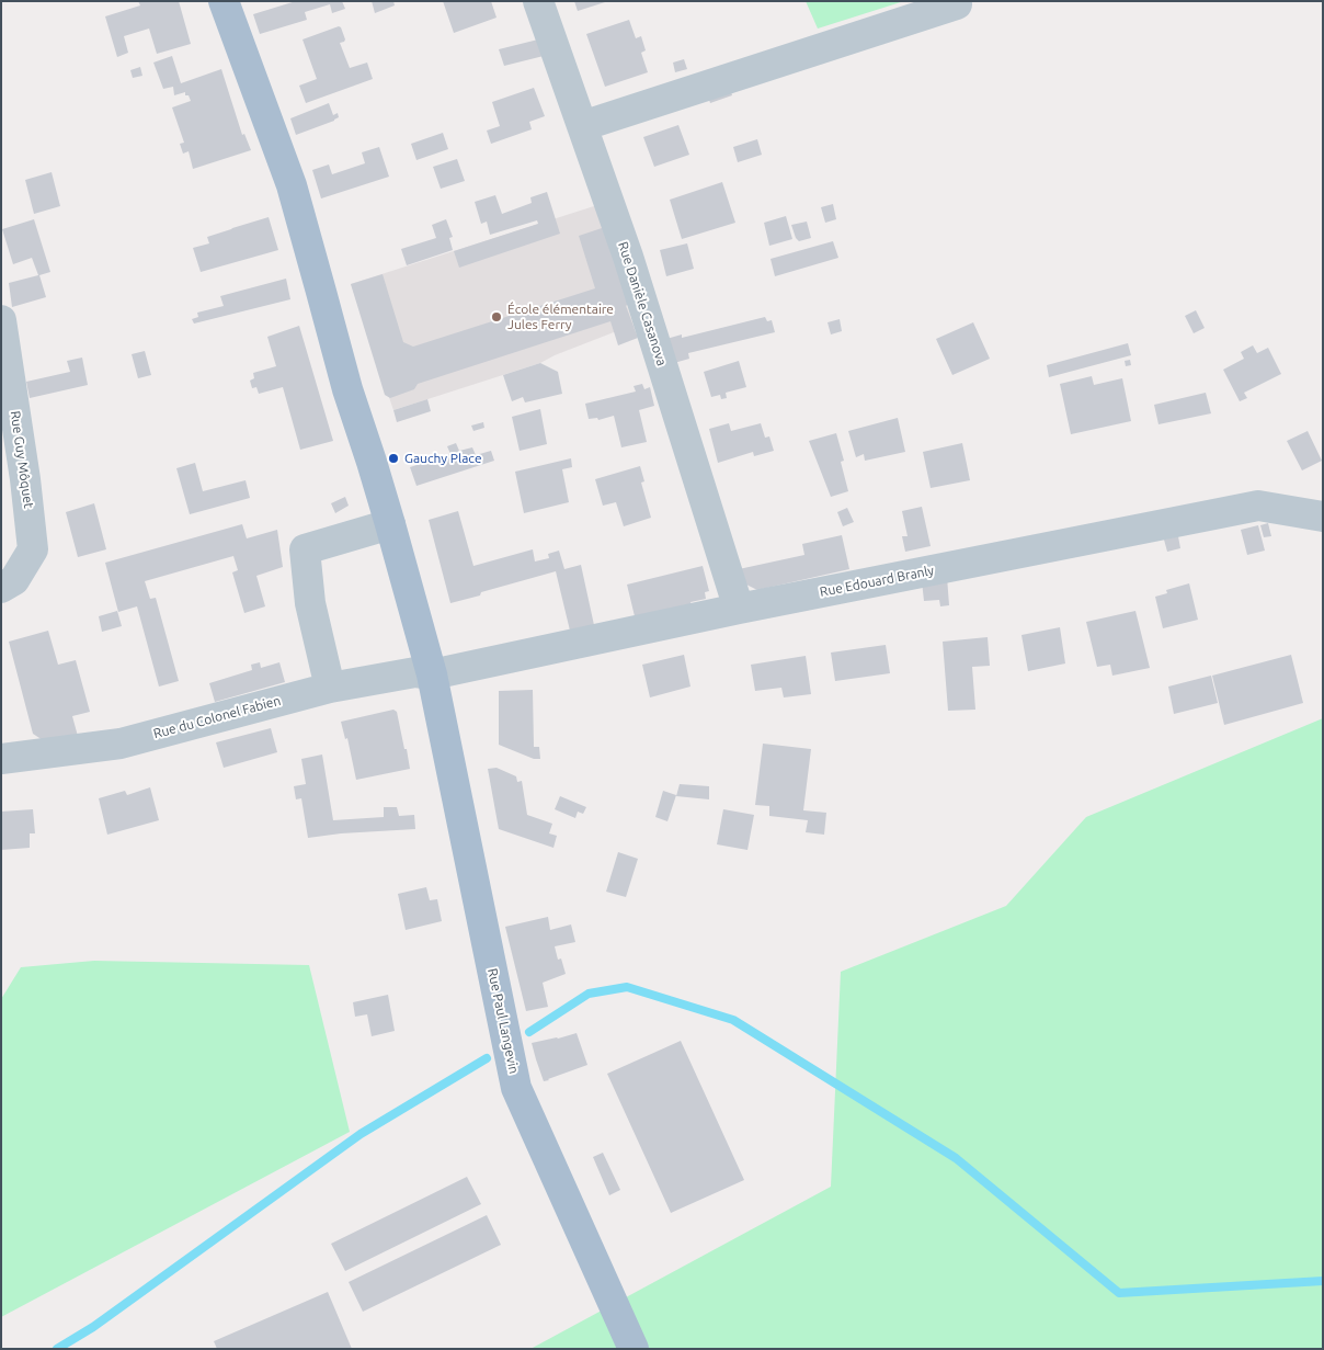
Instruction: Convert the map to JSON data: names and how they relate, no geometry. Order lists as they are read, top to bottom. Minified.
{"streets":{"main road":["Rue Paul Langevin"],"street":["Rue Danièle Casanova","Rue Guy Môquet","Rue Edouard Branly","Rue du Colonel Fabien"]},"crossings":[["Rue Danièle Casanova","Rue Edouard Branly"],["Rue Edouard Branly","Rue du Colonel Fabien"],["Rue Edouard Branly","Rue Paul Langevin"],["Rue du Colonel Fabien","Rue Paul Langevin"]],"places":["École élémentaire Jules Ferry","Gauchy Place"]}
